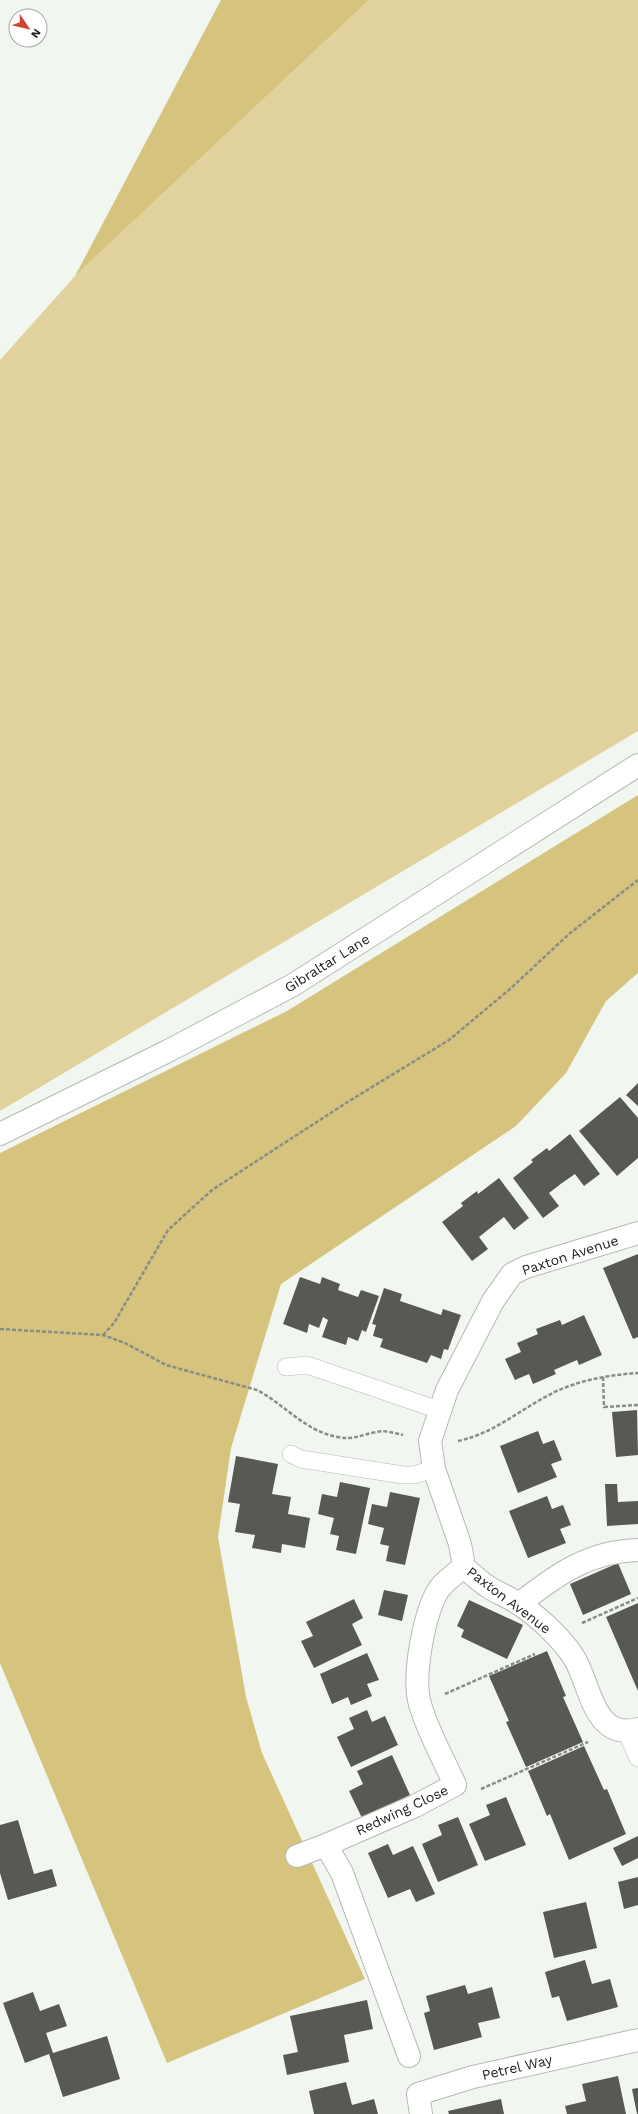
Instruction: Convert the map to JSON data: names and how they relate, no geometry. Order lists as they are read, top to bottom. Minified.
{"streets":{"street":["Gibraltar Lane","Paxton Avenue","Redwing Close","Petrel Way"]},"crossings":[["Paxton Avenue","Redwing Close"]],"north":"bottom right"}
